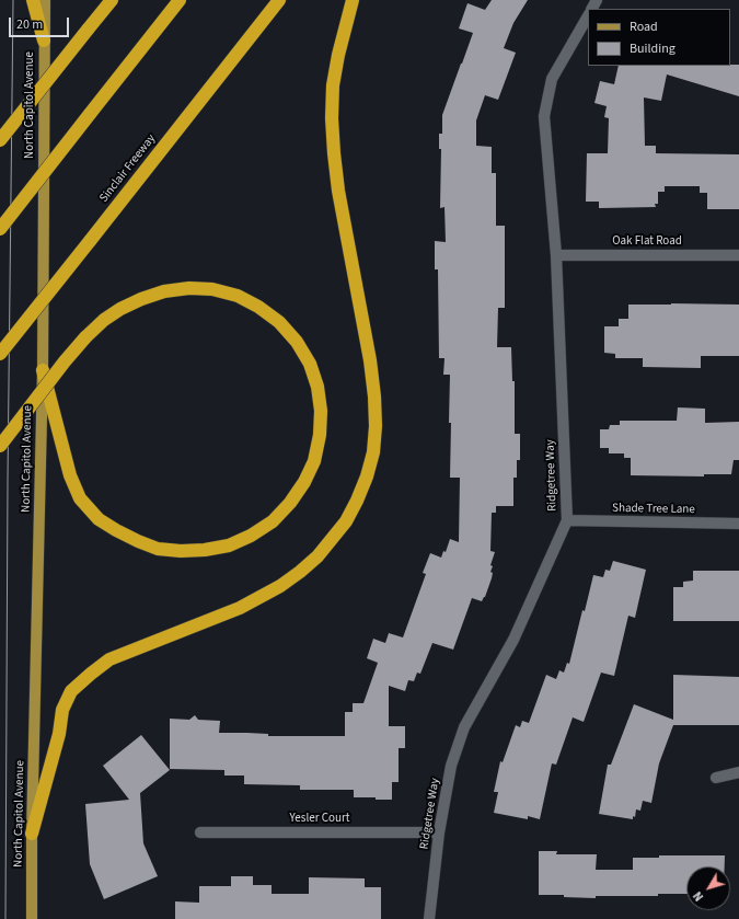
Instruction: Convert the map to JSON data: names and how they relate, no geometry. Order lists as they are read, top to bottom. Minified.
{"streets":{"highway":["Sinclair Freeway"],"main road":["North Capitol Avenue"],"street":["Oak Flat Road","Ridgetree Way","Shade Tree Lane","Yesler Court"]},"crossings":[["Oak Flat Road","Ridgetree Way"],["Ridgetree Way","Shade Tree Lane"],["Ridgetree Way","Yesler Court"]],"legend":["Road","Building"],"scale_bar":"20 m","north":"bottom left"}
